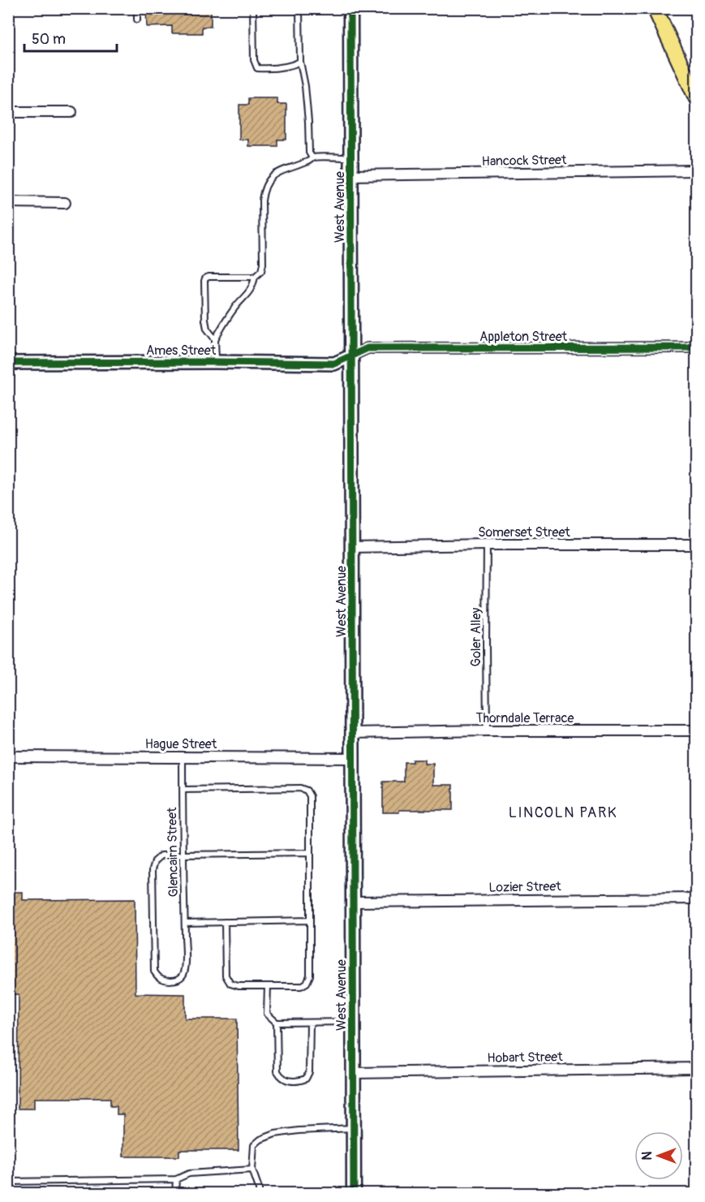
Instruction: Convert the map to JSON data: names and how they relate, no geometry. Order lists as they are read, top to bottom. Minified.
{"streets":{"main road":["West Avenue"],"street":["Hancock Street","Appleton Street","Ames Street","Somerset Street","Thorndale Terrace","Hague Street","Lozier Street","Hobart Street"],"lane":["Goler Alley","Glencairn Street"]},"crossings":[["Hancock Street","West Avenue"],["West Avenue","Appleton Street"],["West Avenue","Ames Street"],["West Avenue","Somerset Street"],["West Avenue","Thorndale Terrace"],["West Avenue","Hague Street"],["West Avenue","Lozier Street"],["West Avenue","Hobart Street"],["Appleton Street","Ames Street"],["Somerset Street","Goler Alley"],["Goler Alley","Thorndale Terrace"],["Hague Street","Glencairn Street"]],"districts":["LINCOLN PARK"],"scale_bar":"50 m","north":"left"}
